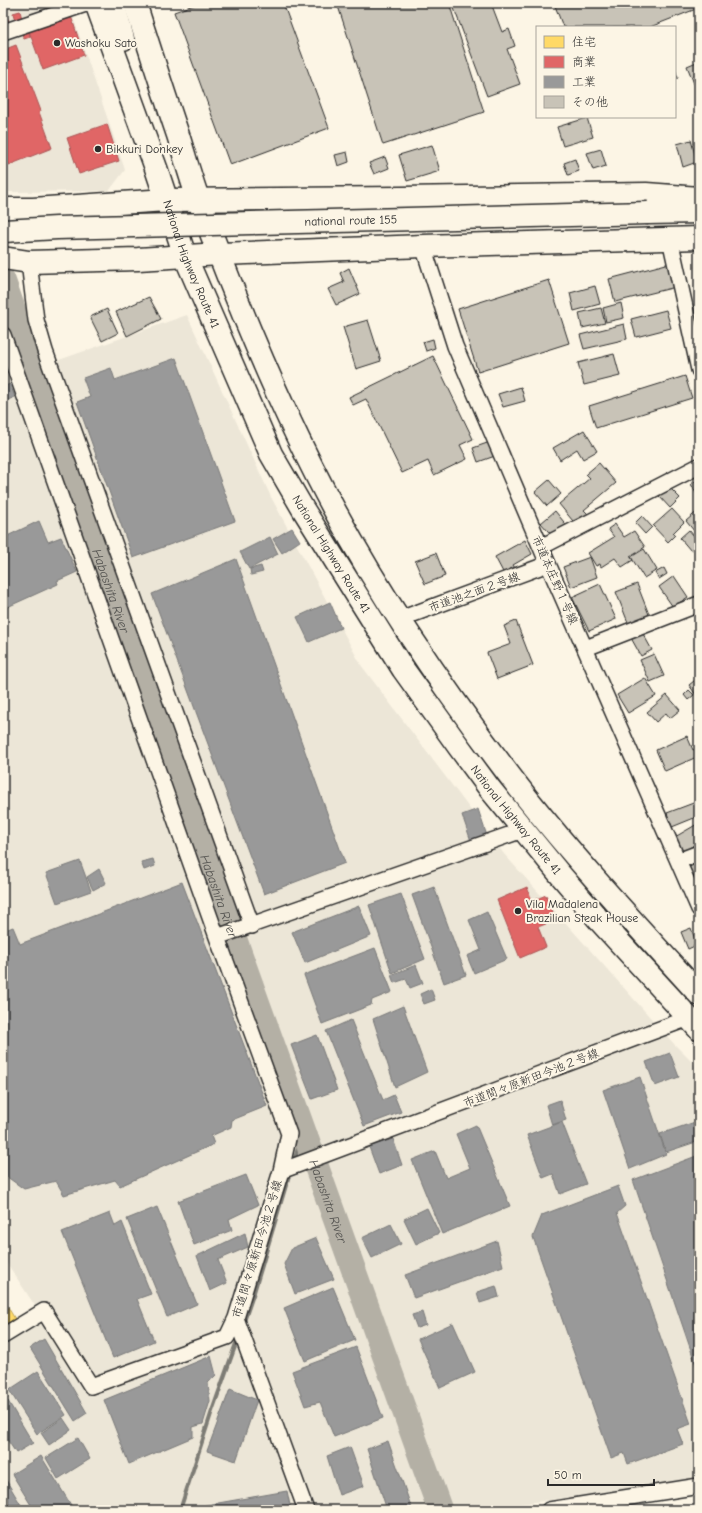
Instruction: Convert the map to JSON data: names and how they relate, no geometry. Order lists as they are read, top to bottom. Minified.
{"streets":{"highway":["national route 155","National Highway Route 41"],"street":["市道本庄野１号線","市道池之面２号線","市道間々原新田今池２号線"]},"crossings":[["National Highway Route 41","市道池之面２号線"],["National Highway Route 41","市道間々原新田今池２号線"],["市道本庄野１号線","市道池之面２号線"]],"water":["Habashita River"],"places":["Washoku Sato","Bikkuri Donkey","Vila Madalena Brazilian Steak House"],"legend":["住宅","商業","工業","その他"],"scale_bar":"50 m"}
